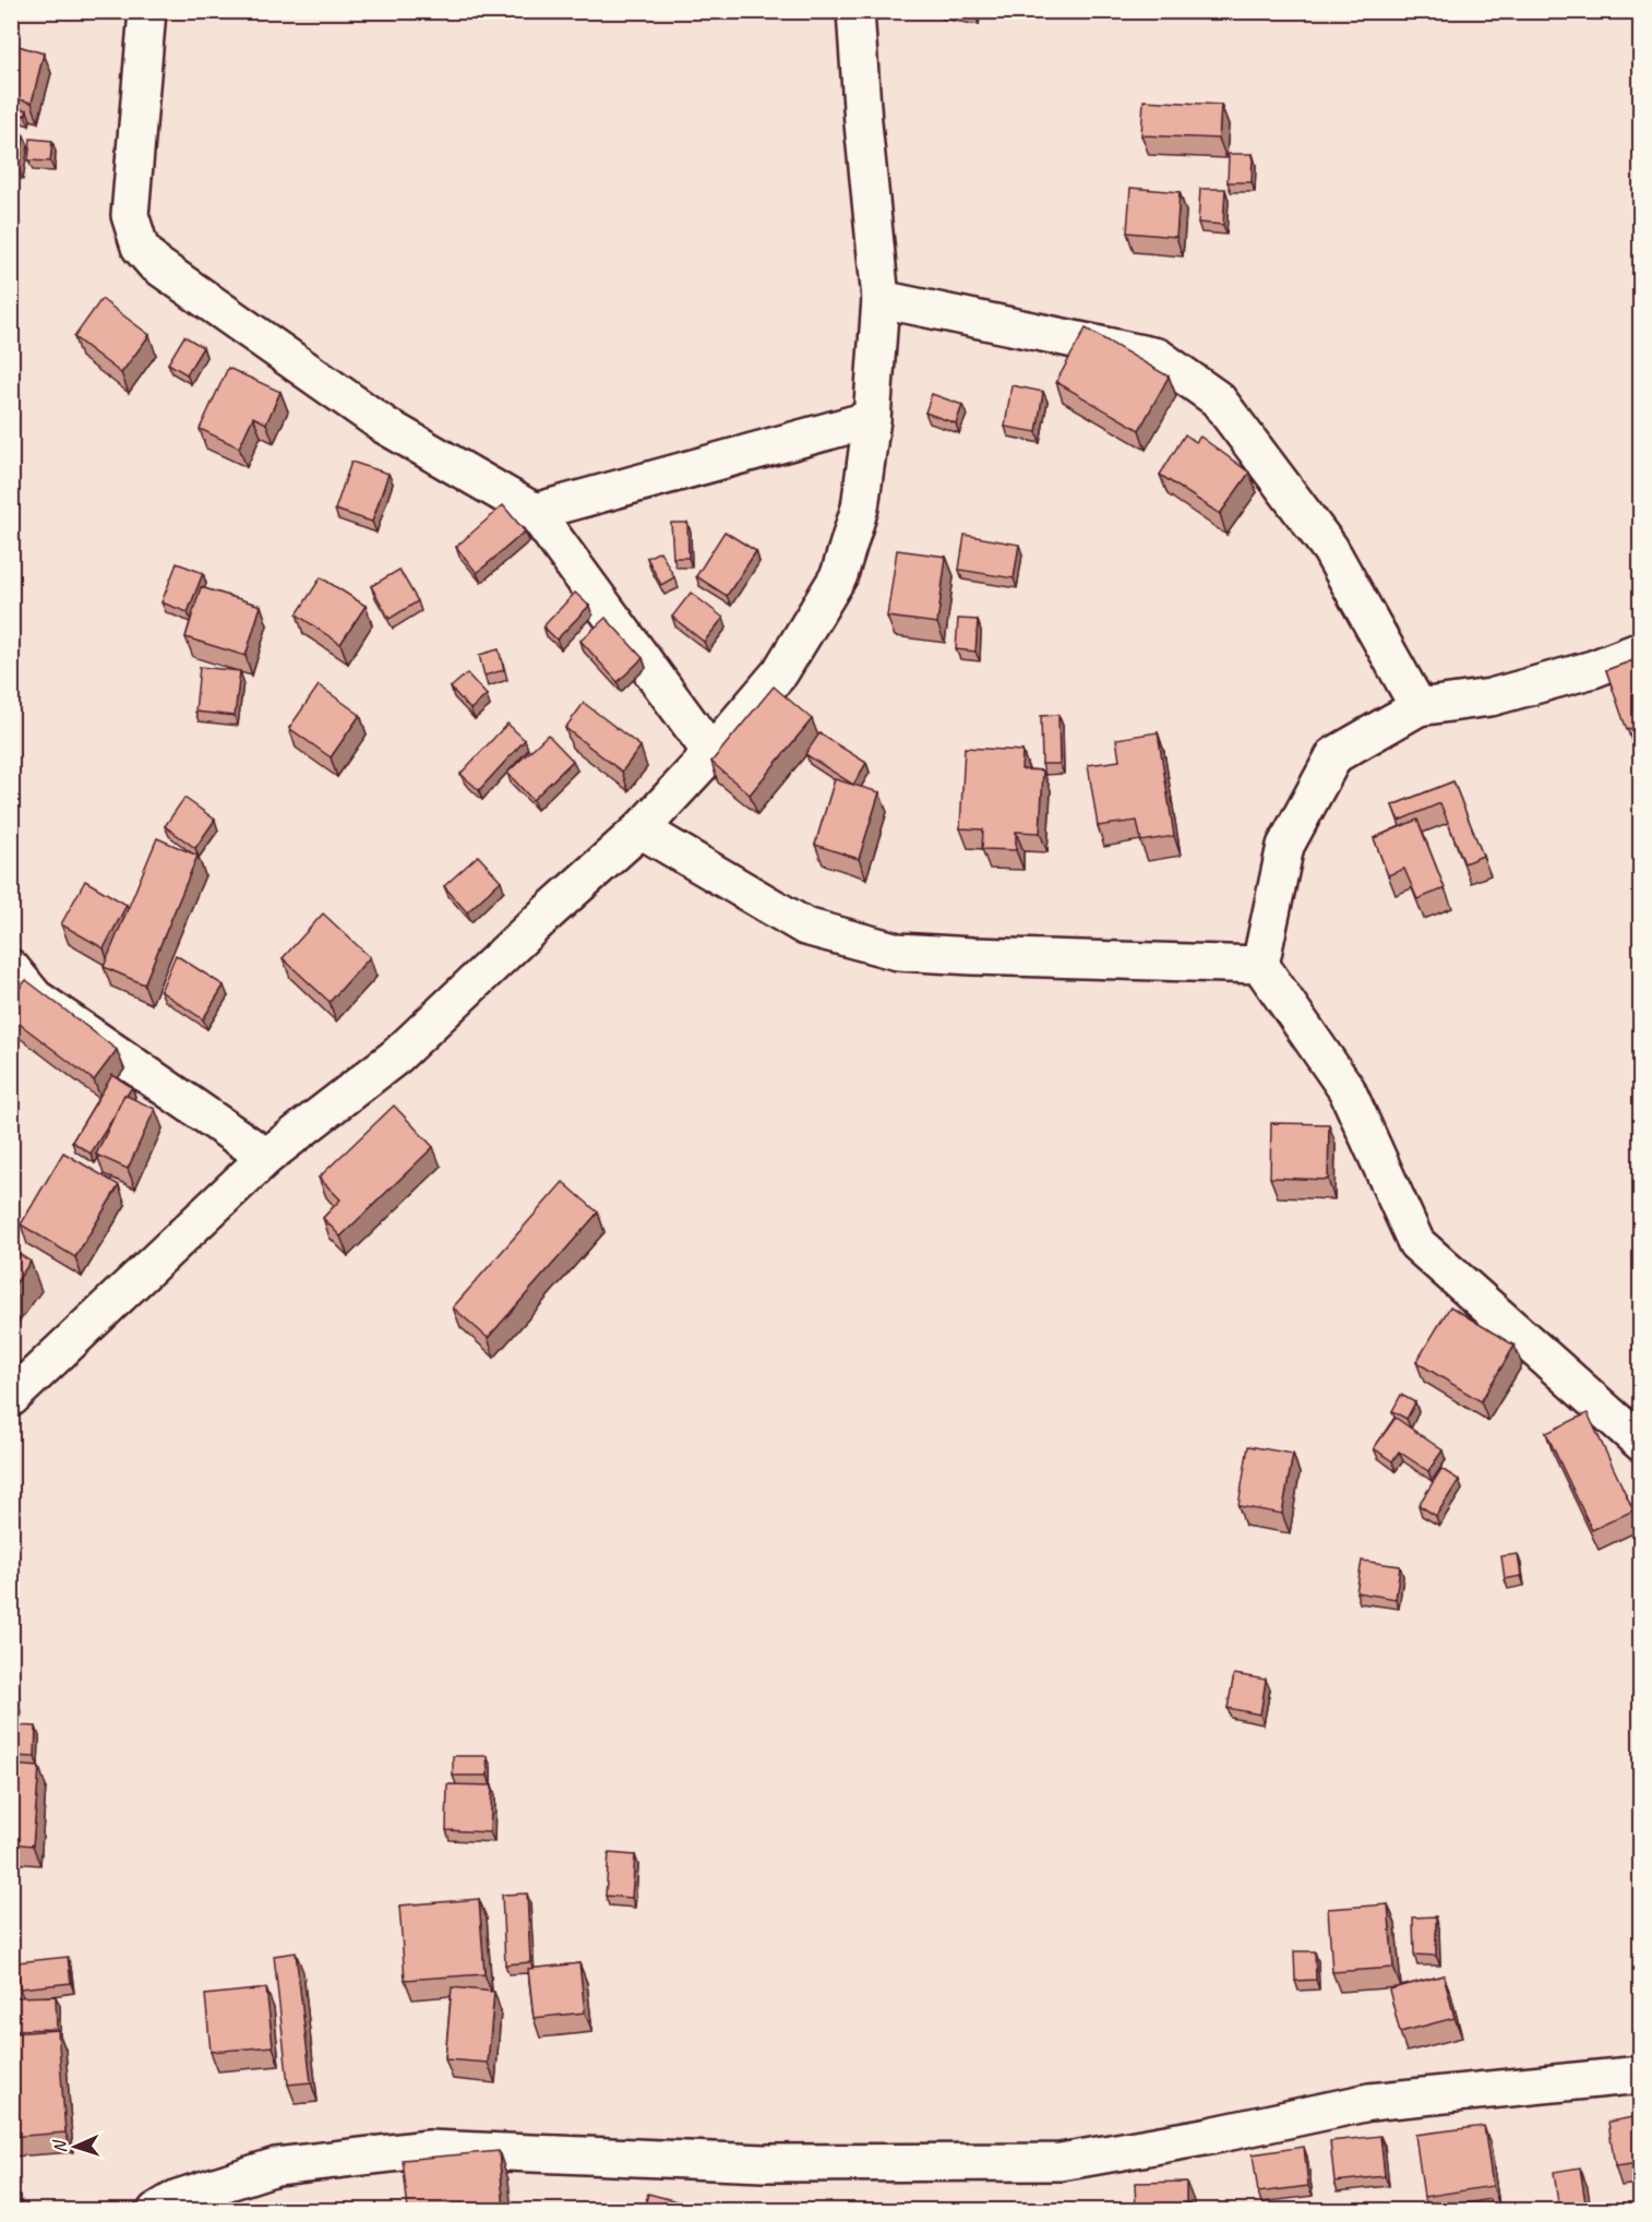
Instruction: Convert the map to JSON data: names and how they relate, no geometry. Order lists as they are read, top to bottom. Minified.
{"north":"left"}
